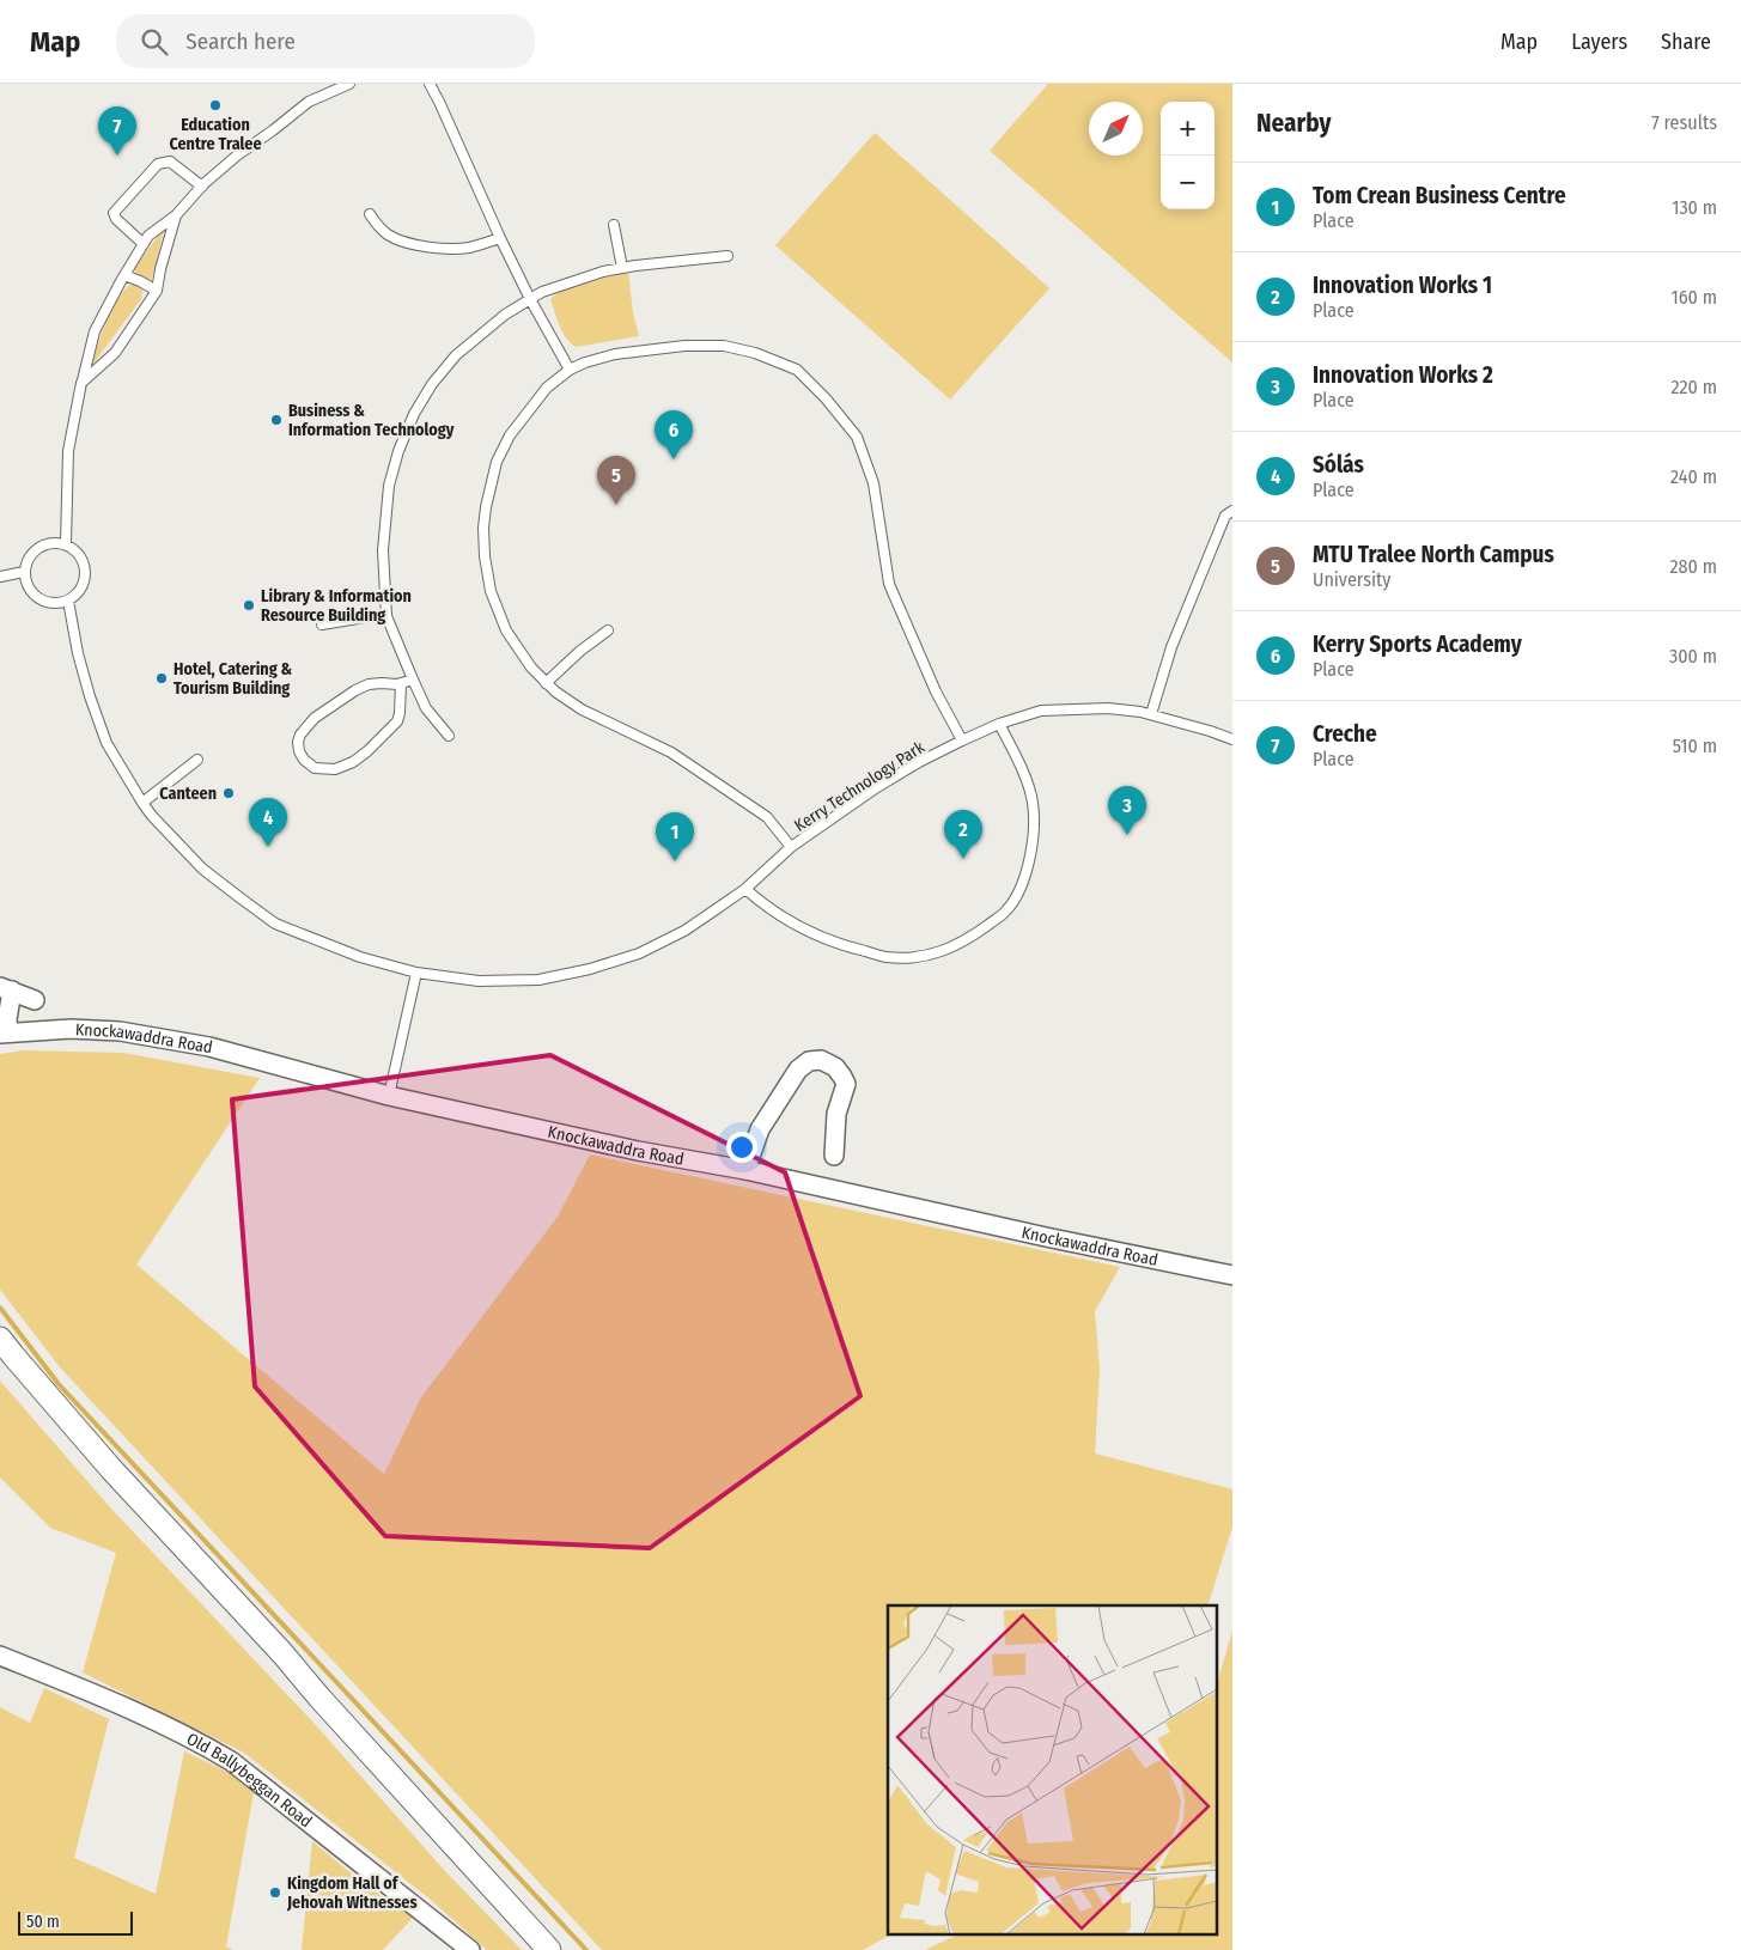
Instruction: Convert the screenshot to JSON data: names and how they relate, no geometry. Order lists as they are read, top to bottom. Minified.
{"streets":{"street":["Knockawaddra Road","Old Ballybeggan Road"],"lane":["Kerry Technology Park"]},"places":["Education Centre Tralee","Business & Information Technology","Library & Information Resource Building","Hotel, Catering & Tourism Building","Canteen","Kingdom Hall of Jehovah Witnesses"],"scale_bar":"50 m","north":"top right","page":{"header":"Map","search":"Search here","nav":["Map","Layers","Share"],"heading":["Nearby","7 results"],"map_buttons":["+","−"],"pins":["7","6","5","3","4","2","1"],"list":[{"mark":"1","name":"Tom Crean Business Centre","note":"Place","value":"130 m"},{"mark":"2","name":"Innovation Works 1","note":"Place","value":"160 m"},{"mark":"3","name":"Innovation Works 2","note":"Place","value":"220 m"},{"mark":"4","name":"Sólás","note":"Place","value":"240 m"},{"mark":"5","name":"MTU Tralee North Campus","note":"University","value":"280 m"},{"mark":"6","name":"Kerry Sports Academy","note":"Place","value":"300 m"},{"mark":"7","name":"Creche","note":"Place","value":"510 m"}],"scale":"50 m"}}
